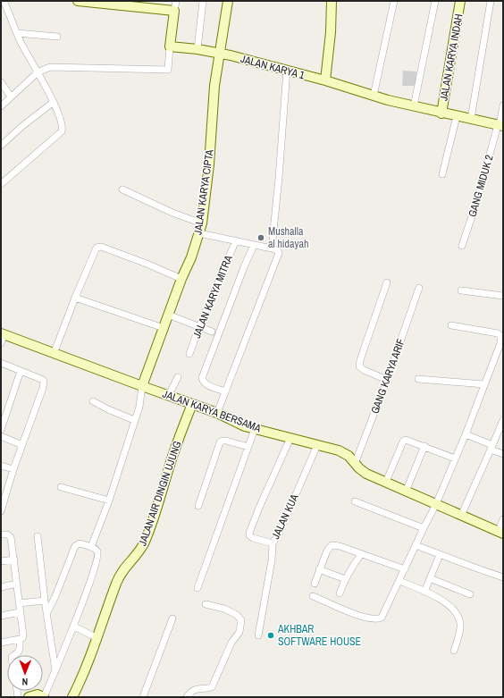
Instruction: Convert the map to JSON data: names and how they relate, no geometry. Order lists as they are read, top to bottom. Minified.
{"streets":{"street":["JALAN KARYA INDAH","JALAN KARYA 1","GANG MIDUK 2","JALAN KARYA CIPTA","JALAN KARYA MITRA","GANG KARYA ARIF","JALAN KARYA BERSAMA","JALAN AIR DINGIN UJUNG","JALAN KUA"]},"crossings":[["JALAN KARYA INDAH","JALAN KARYA 1"],["JALAN KARYA 1","GANG MIDUK 2"],["JALAN KARYA 1","JALAN KARYA CIPTA"],["JALAN KARYA CIPTA","JALAN KARYA BERSAMA"],["GANG KARYA ARIF","JALAN KARYA BERSAMA"],["JALAN KARYA BERSAMA","JALAN AIR DINGIN UJUNG"],["JALAN KARYA BERSAMA","JALAN KUA"]],"places":["Mushalla al hidayah","AKHBAR SOFTWARE HOUSE"],"north":"bottom"}
